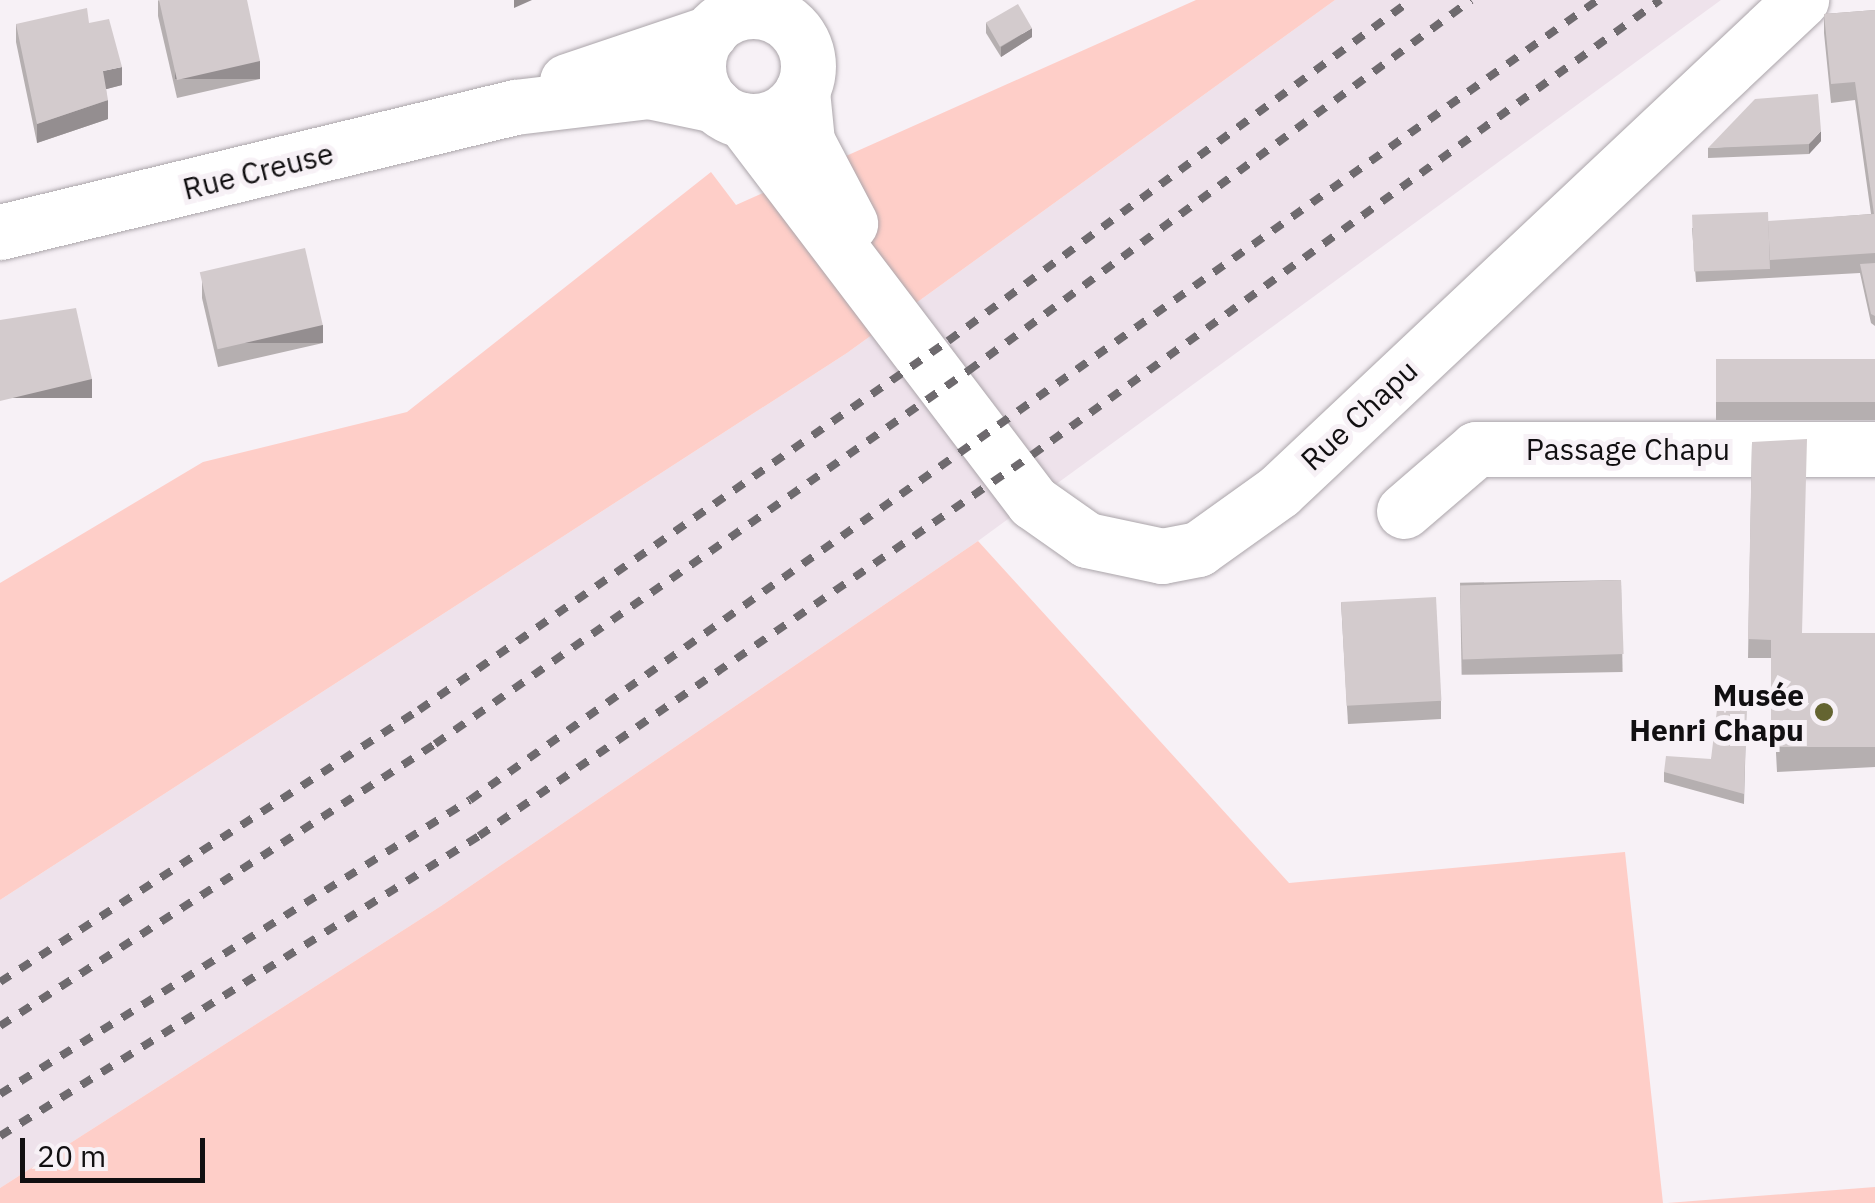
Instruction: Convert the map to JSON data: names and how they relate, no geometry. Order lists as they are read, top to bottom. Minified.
{"streets":{"street":["Rue Creuse","Rue Chapu","Passage Chapu"]},"crossings":[["Rue Creuse","Rue Chapu"]],"places":["Musée Henri Chapu"],"scale_bar":"20 m"}
